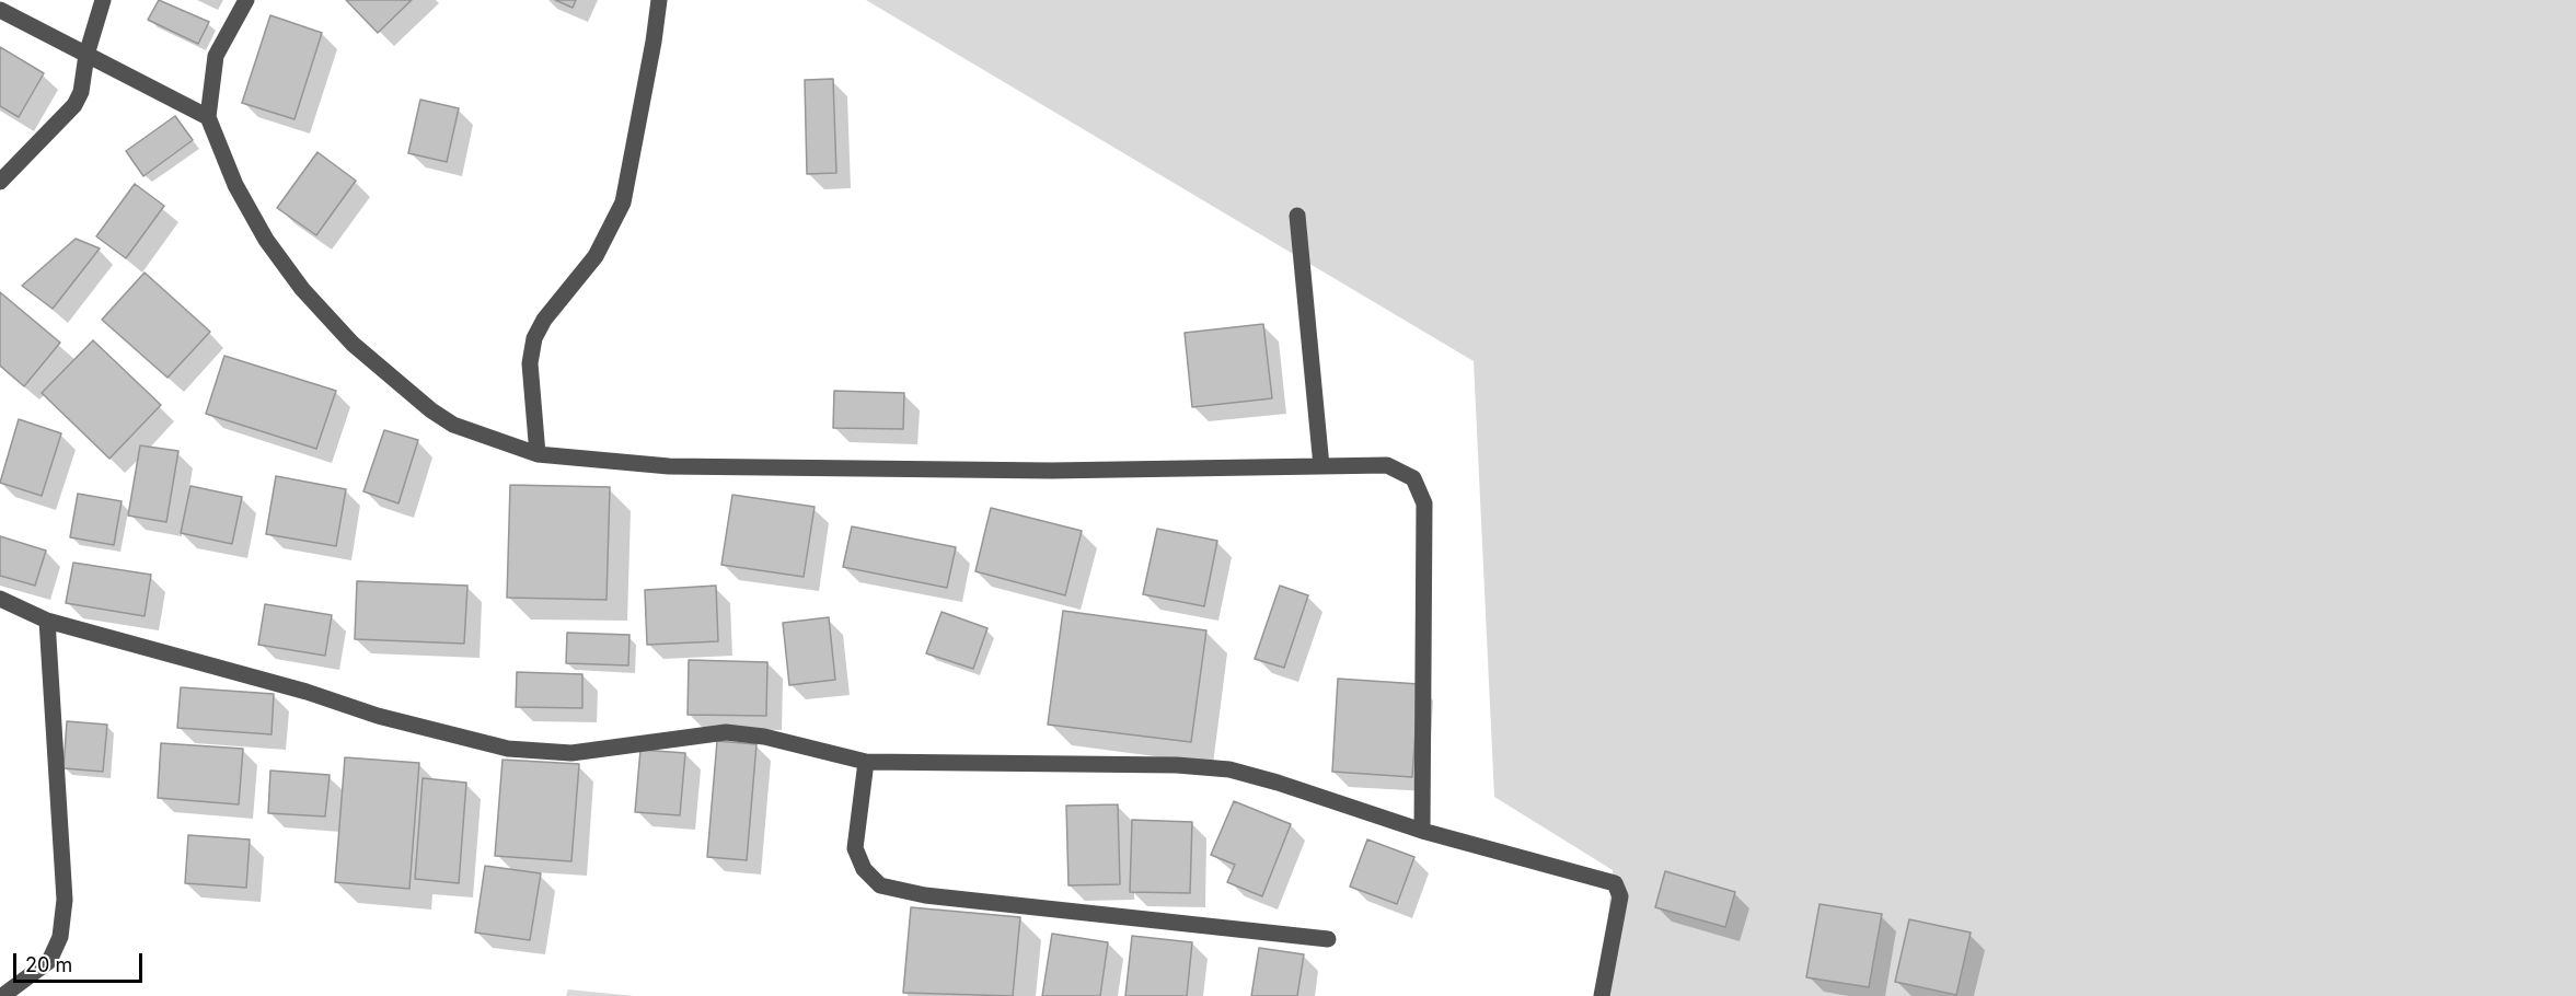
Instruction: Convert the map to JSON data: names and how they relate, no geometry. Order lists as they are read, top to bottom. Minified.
{"scale_bar":"20 m"}
